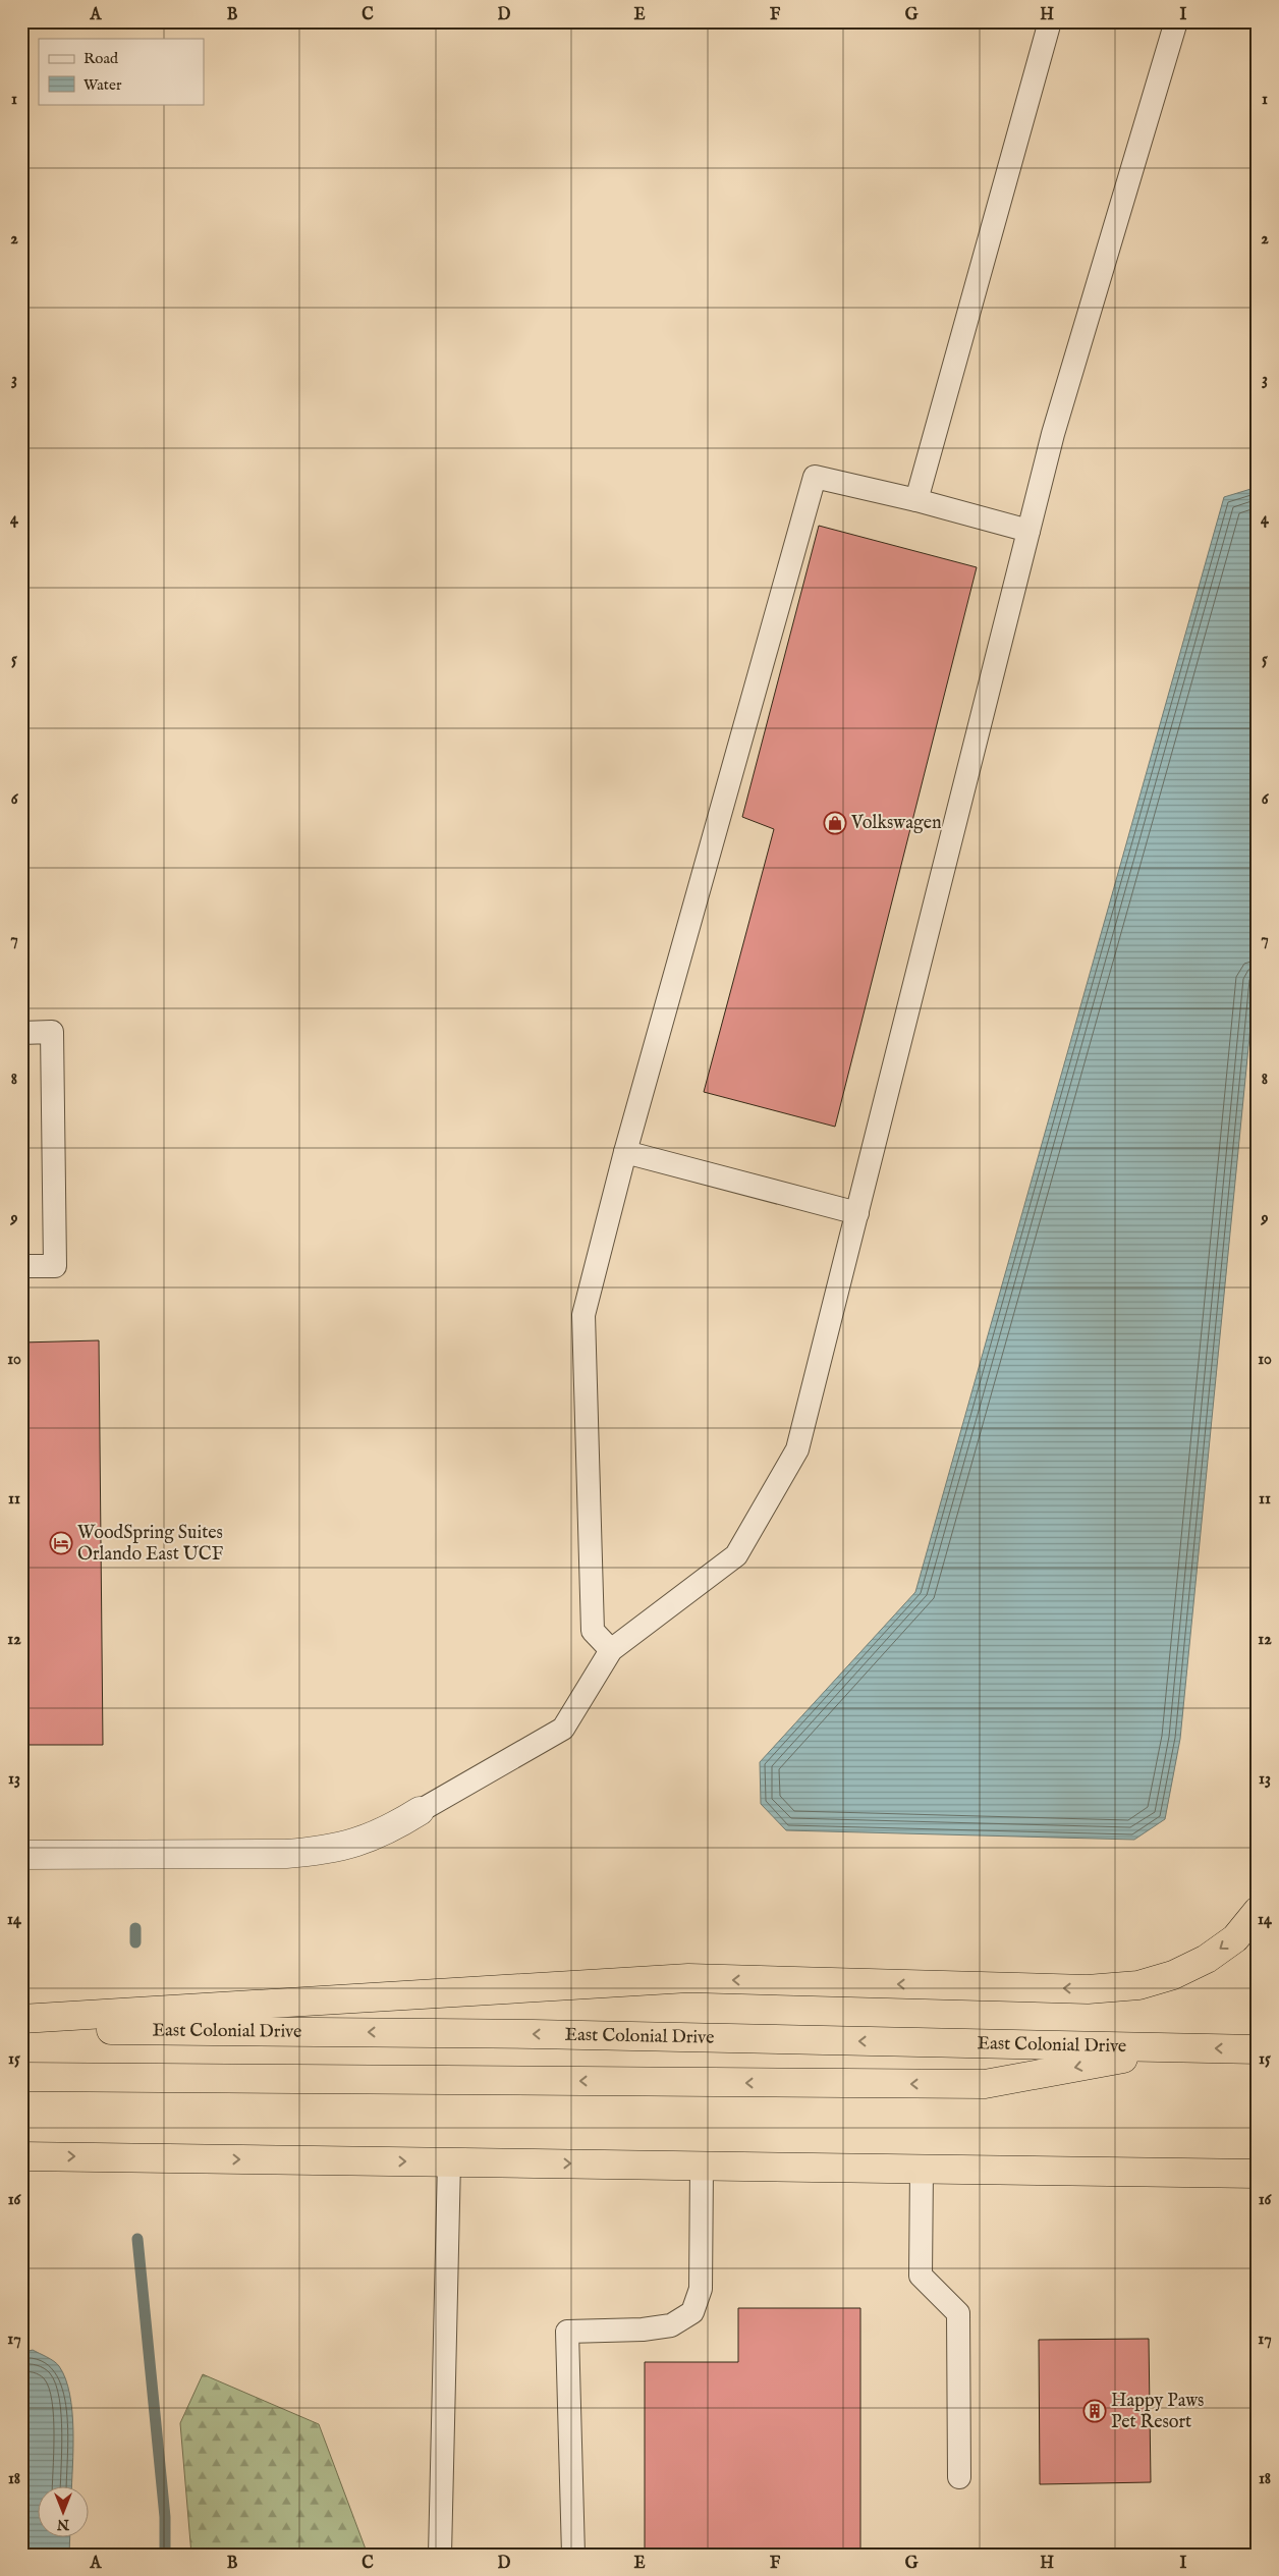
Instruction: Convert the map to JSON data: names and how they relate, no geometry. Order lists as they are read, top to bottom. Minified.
{"streets":{"highway":["East Colonial Drive"]},"places":{"shop":["Volkswagen"],"hotel":["WoodSpring Suites Orlando East UCF"],"building":["Happy Paws Pet Resort"]},"legend":["Road","Water"],"north":"bottom","grid":{"columns":["A","B","C","D","E","F","G","H","I"],"rows":["1","2","3","4","5","6","7","8","9","10","11","12","13","14","15","16","17","18"]}}
